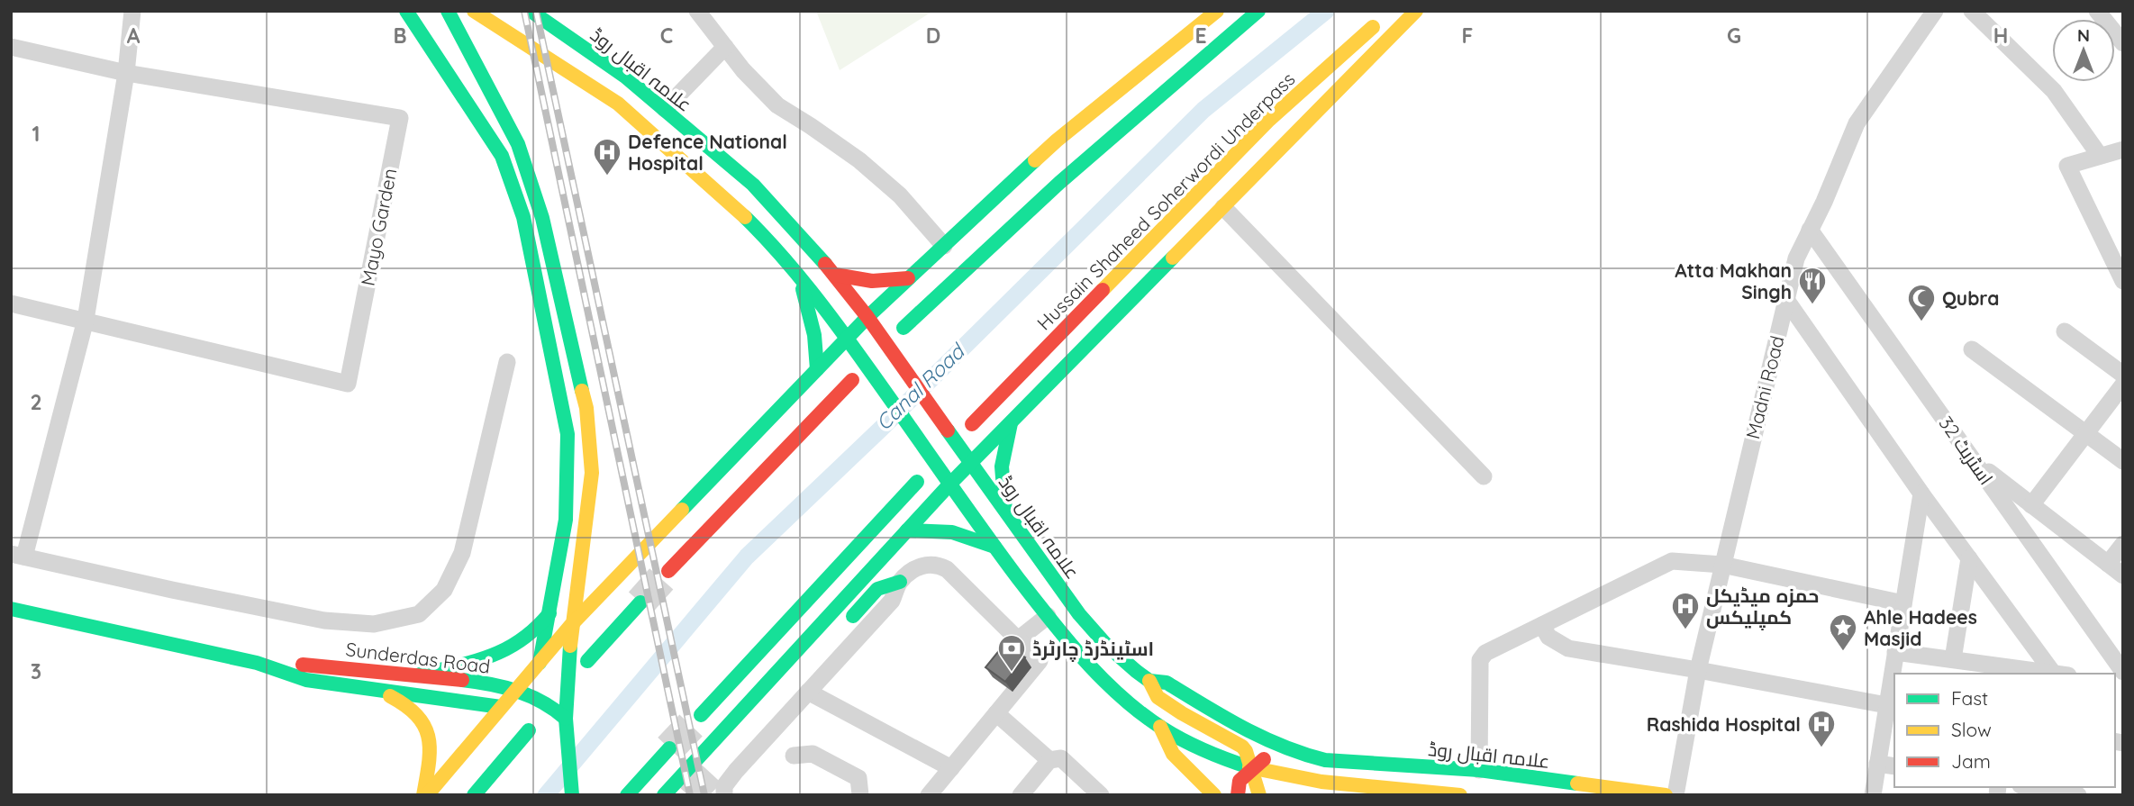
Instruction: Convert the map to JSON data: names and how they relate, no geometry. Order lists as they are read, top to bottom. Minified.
{"streets":{"main road":["علامہ اقبال روڈ","Hussain Shaheed Soherwordi Underpass","Sunderdas Road"],"street":["Mayo Garden","Madni Road","اسٹریٹ 32"]},"crossings":[["Madni Road","اسٹریٹ 32"]],"water":["Canal Road"],"places":{"hospital":["Defence National Hospital","حمزہ میڈیکل کمپلیکس","Rashida Hospital"],"restaurant":["Atta Makhan Singh"],"mosque":["Qubra"],"place":["Ahle Hadees Masjid"],"bank":["اسٹینڈرڈ چارٹرڈ"]},"legend":["Fast","Slow","Jam"],"north":"top","grid":{"columns":["A","B","C","D","E","F","G","H"],"rows":["1","2","3"]}}
